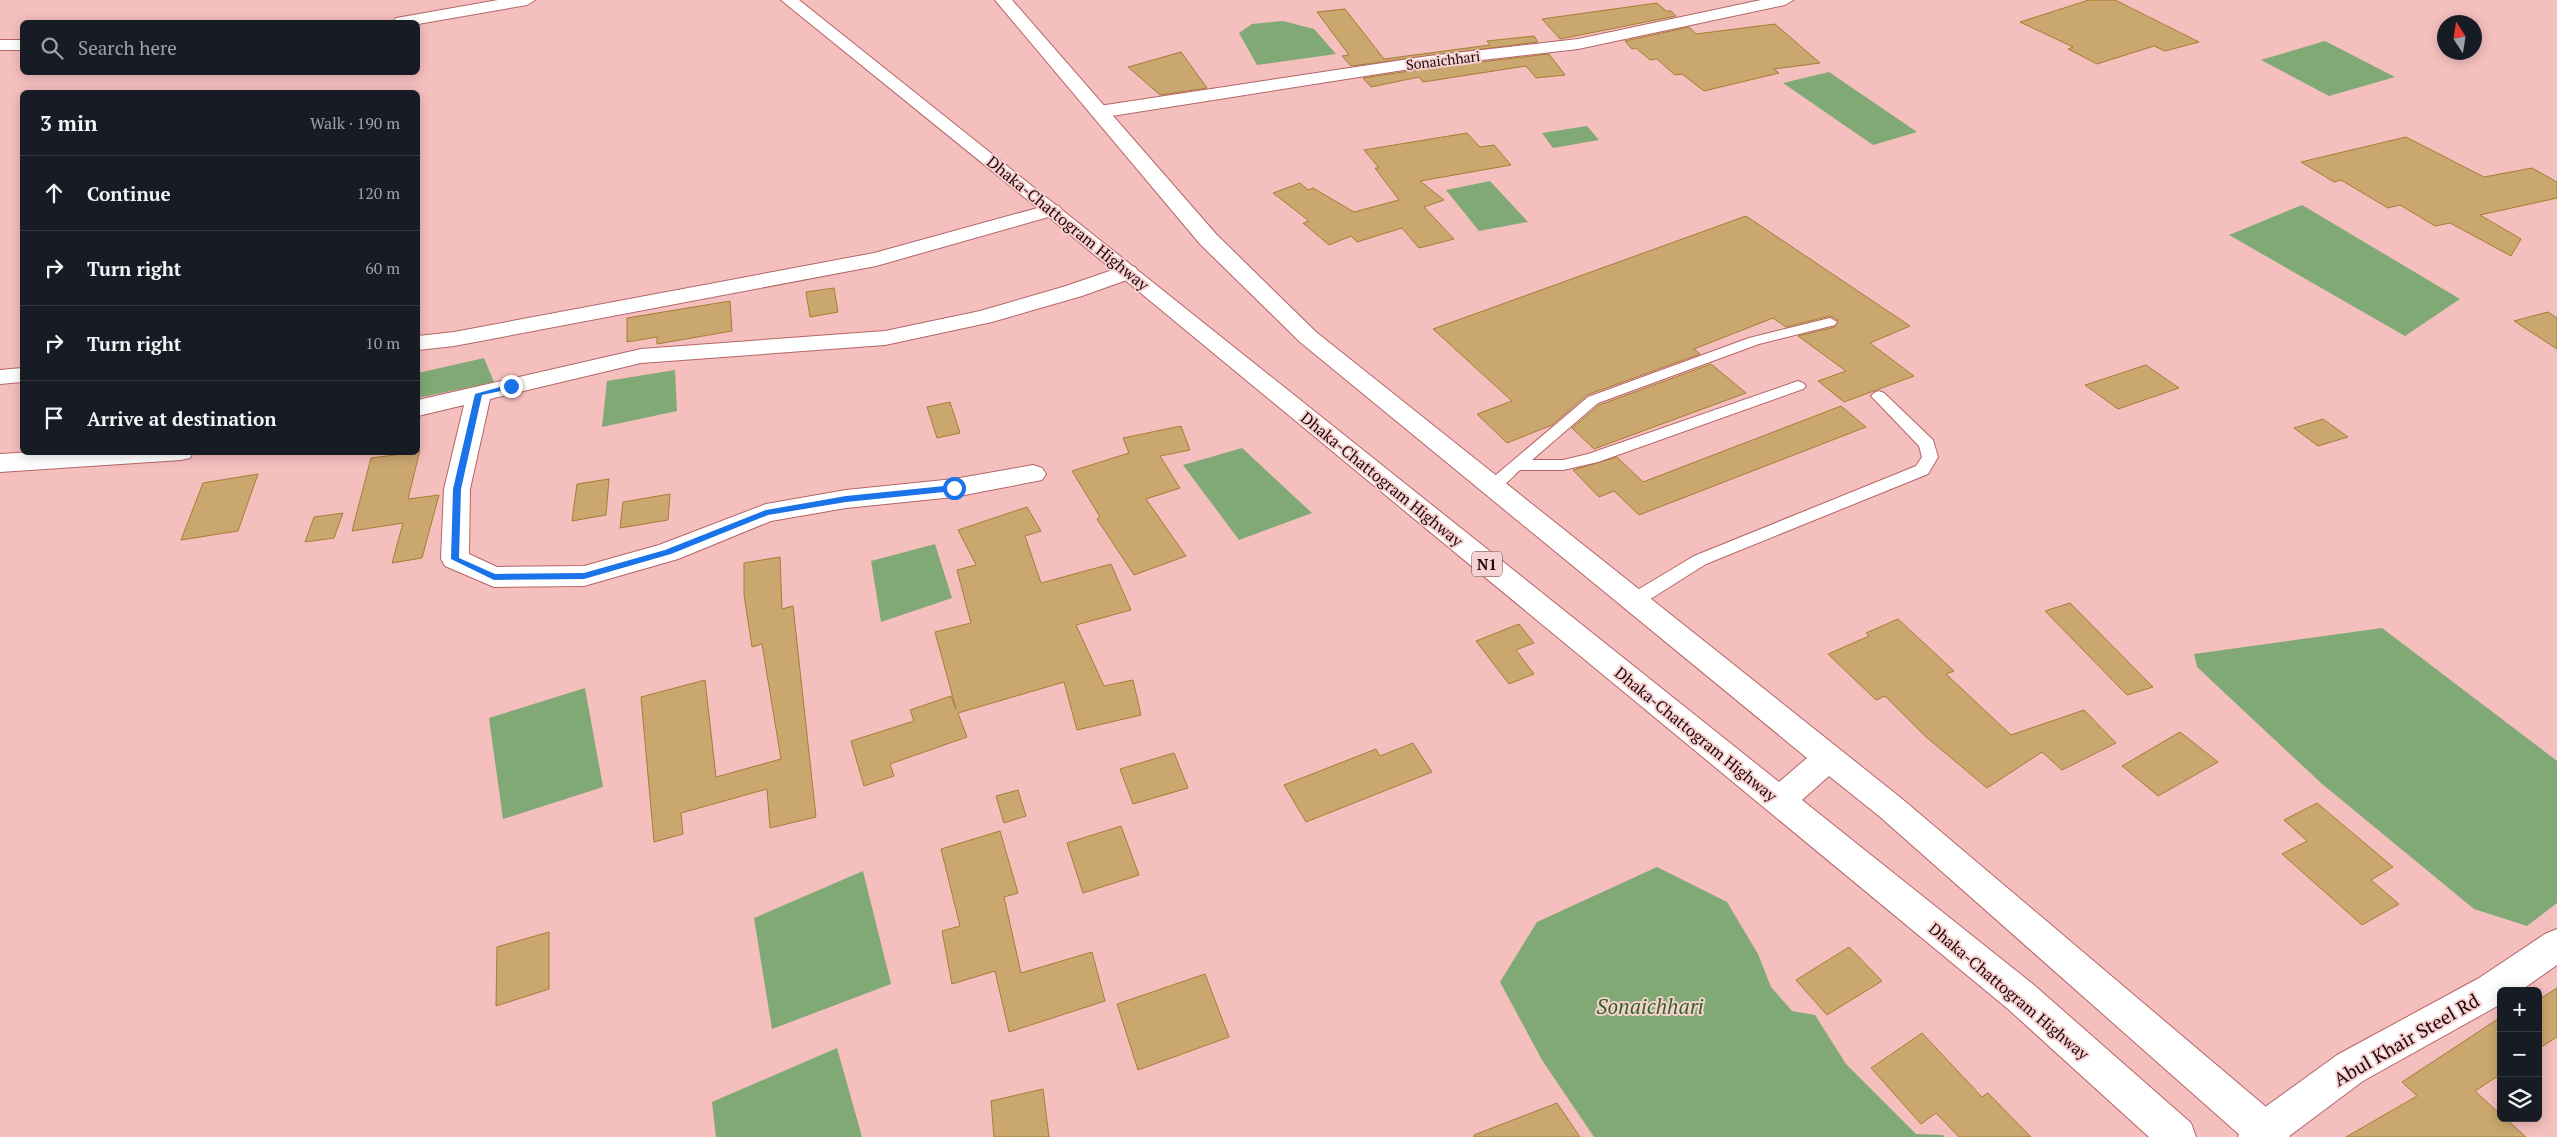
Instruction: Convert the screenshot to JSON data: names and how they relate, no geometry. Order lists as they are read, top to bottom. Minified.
{"streets":{"main road":["Sonaichhari","Dhaka-Chattogram Highway","N1","Abul Khair Steel Rd"]},"water":["Sonaichhari"],"north":"top","page":{"search":"Search here","heading":["3 min","Walk · 190 m"],"list":[["Continue","120 m"],["Turn right","60 m"],["Turn right","10 m"],"Arrive at destination"],"map_buttons":["+","−"]}}
